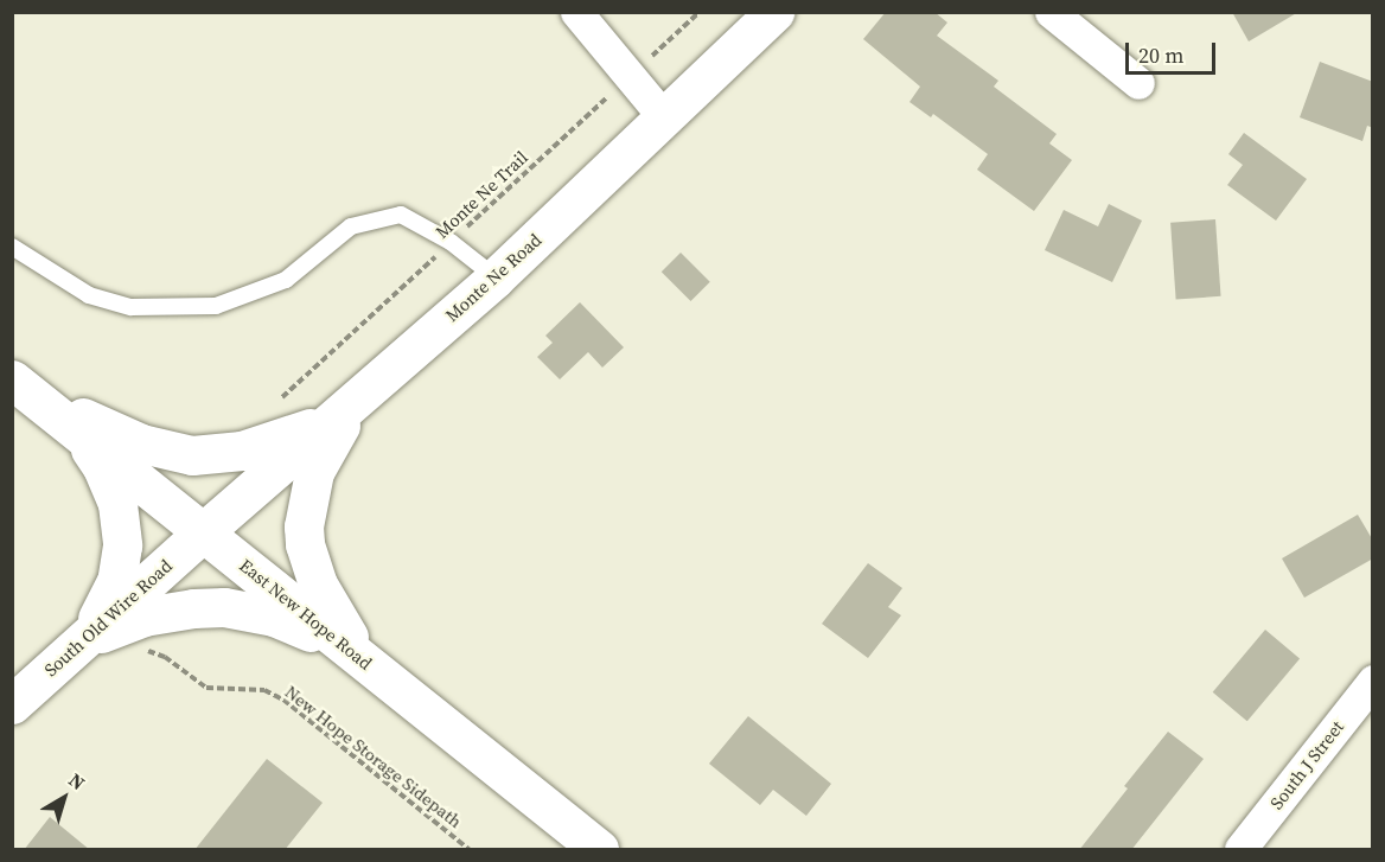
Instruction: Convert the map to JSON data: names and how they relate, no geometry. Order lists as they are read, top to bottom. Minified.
{"streets":{"street":["Monte Ne Road","East New Hope Road","South Old Wire Road","South J Street"],"path":["Monte Ne Trail","New Hope Storage Sidepath"]},"crossings":[["Monte Ne Road","East New Hope Road"],["Monte Ne Road","South Old Wire Road"],["East New Hope Road","South Old Wire Road"]],"scale_bar":"20 m","north":"top right"}
